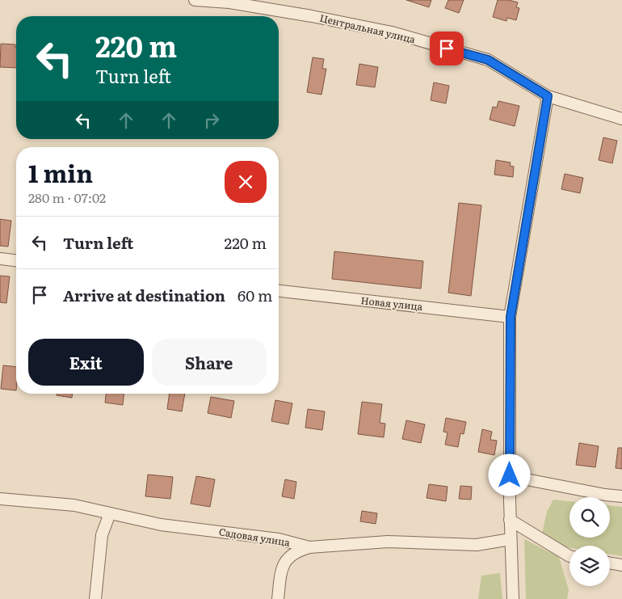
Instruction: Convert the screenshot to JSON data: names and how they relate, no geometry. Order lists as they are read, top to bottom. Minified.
{"streets":{"street":["Центральная улица","Новая улица","Садовая улица"]},"page":{"turn":["220 m","Turn left"],"heading":["1 min","280 m · 07:02"],"list":[{"name":"Turn left","value":"220 m"},{"name":"Arrive at destination","value":"60 m"}],"buttons":["Exit","Share"]}}
